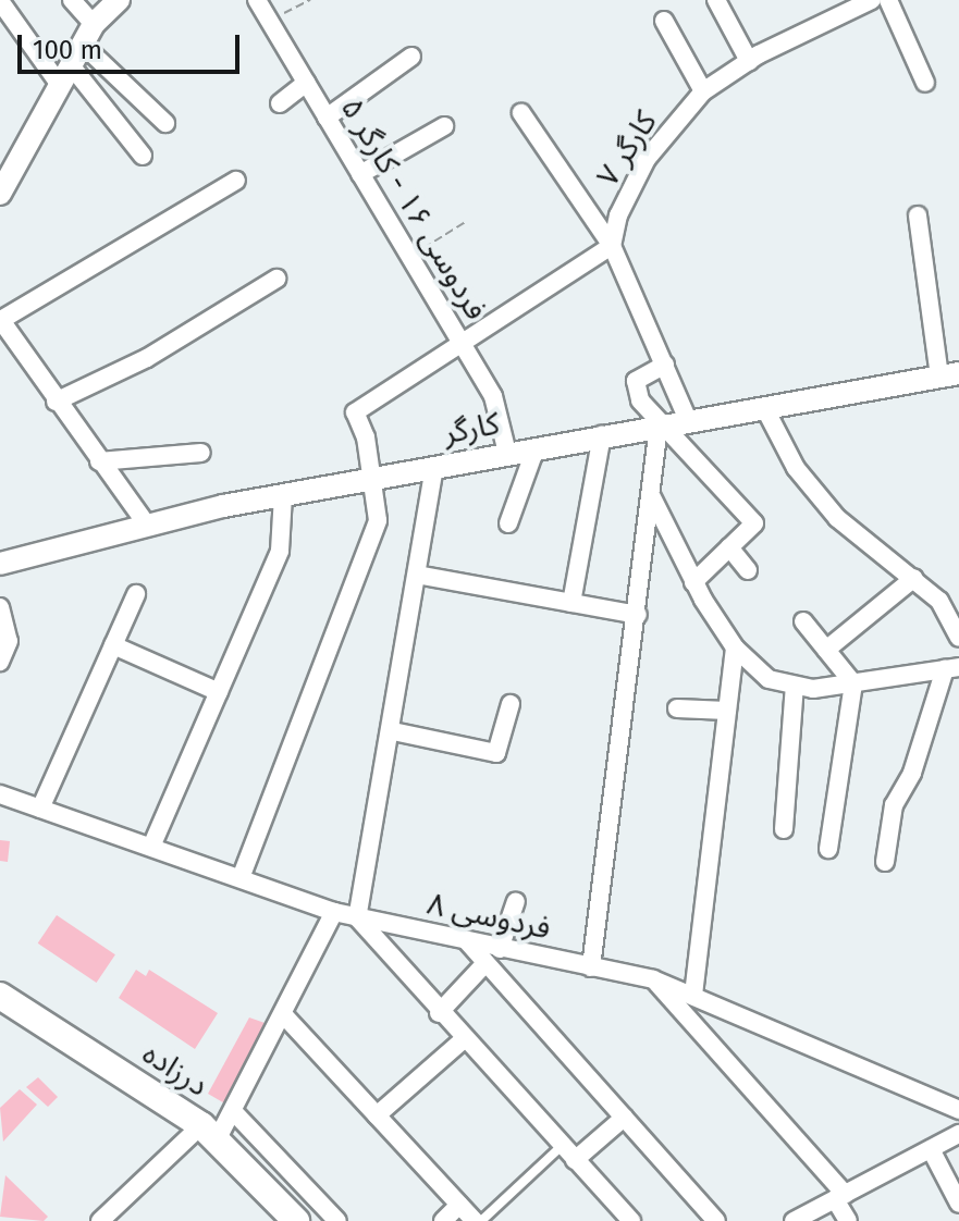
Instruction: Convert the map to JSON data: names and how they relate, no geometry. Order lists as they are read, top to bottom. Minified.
{"streets":{"main road":["درزاده"],"street":["کارگر ۷","فردوسی ۱۶ - کارگر ۵","کارگر","فردوسی ۸"]},"crossings":[["فردوسی ۱۶ - کارگر ۵","کارگر"]],"scale_bar":"100 m"}
